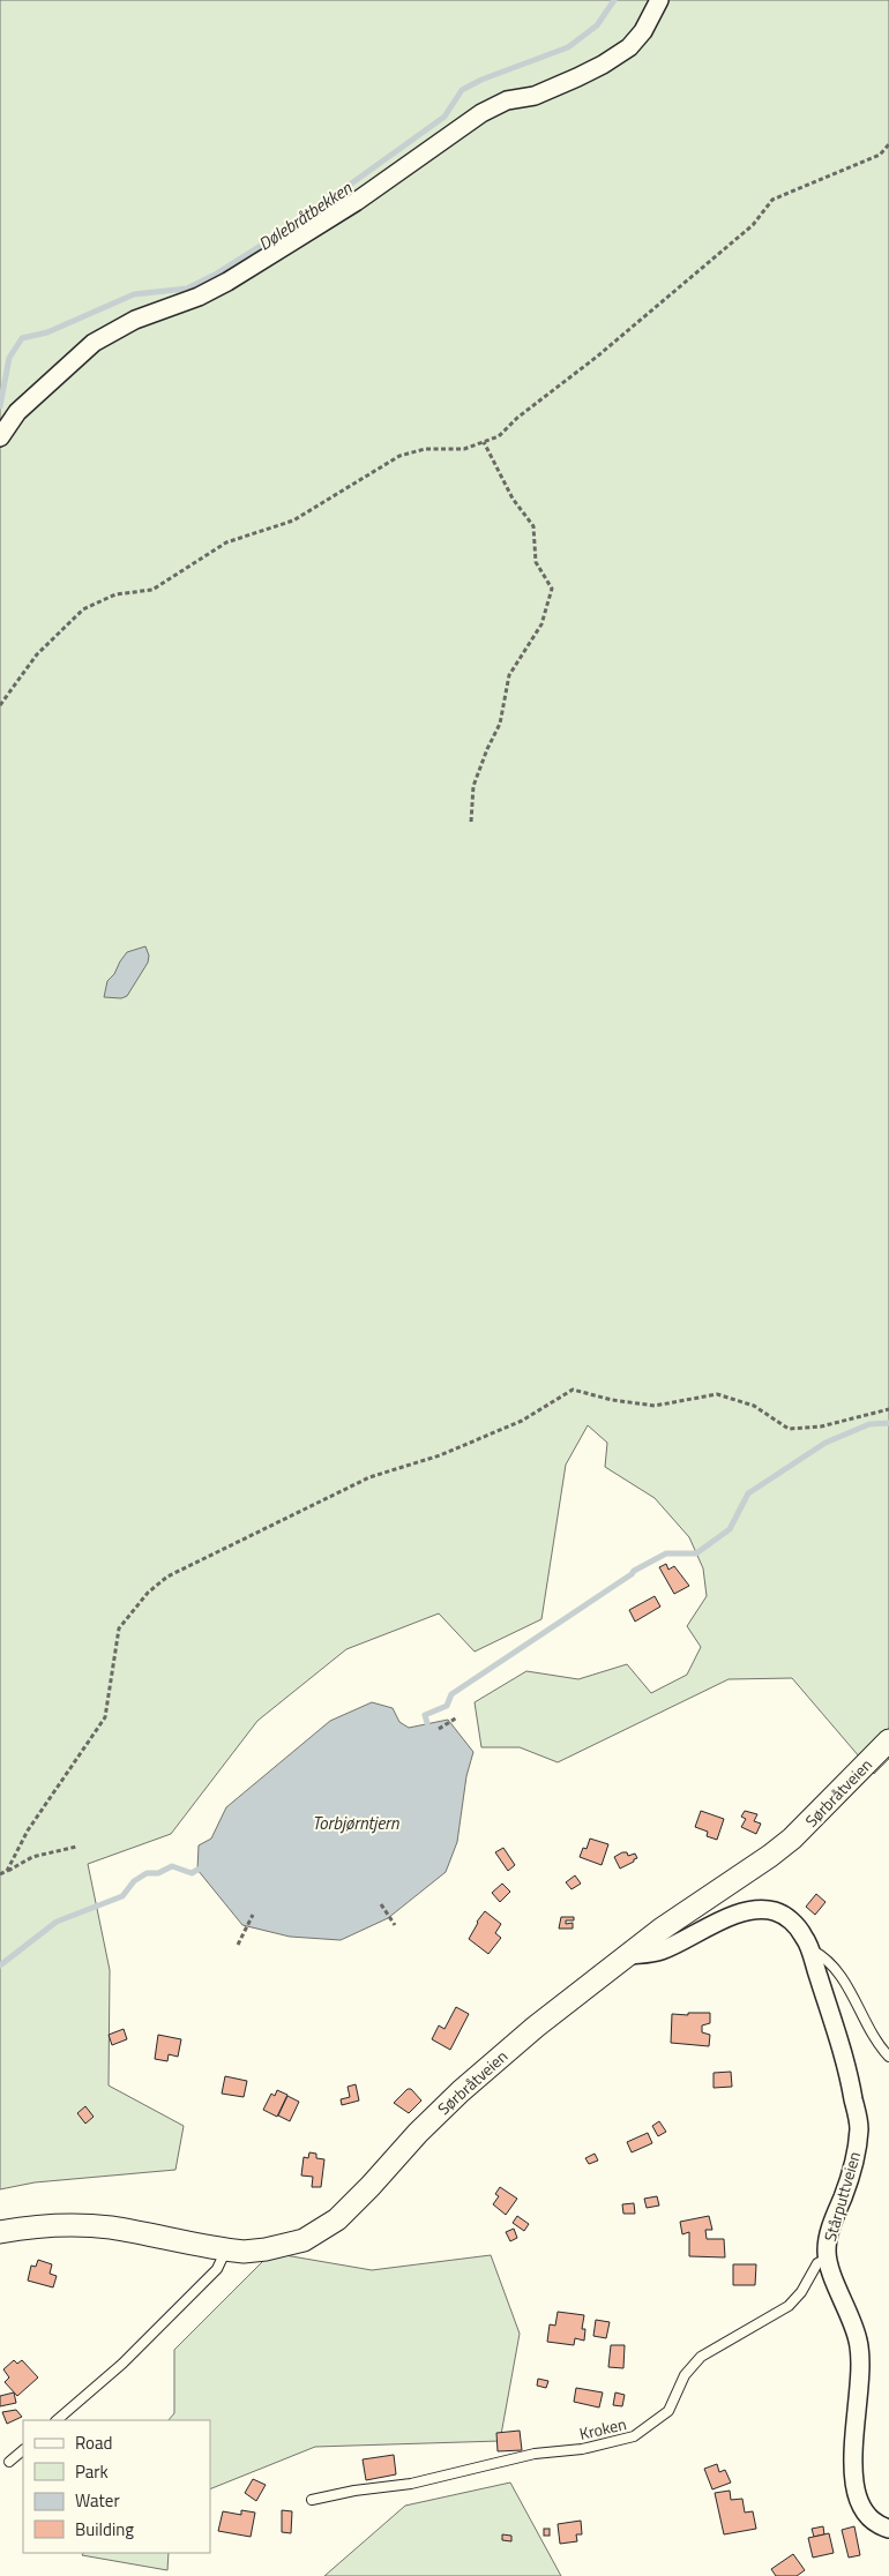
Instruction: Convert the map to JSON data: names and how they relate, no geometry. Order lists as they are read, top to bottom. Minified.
{"streets":{"street":["Sørbråtveien","Stårputtveien"],"lane":["Kroken"]},"crossings":[["Sørbråtveien","Stårputtveien"],["Stårputtveien","Kroken"]],"water":["Dølebråtbekken","Torbjørntjern"],"legend":["Road","Park","Water","Building"]}
